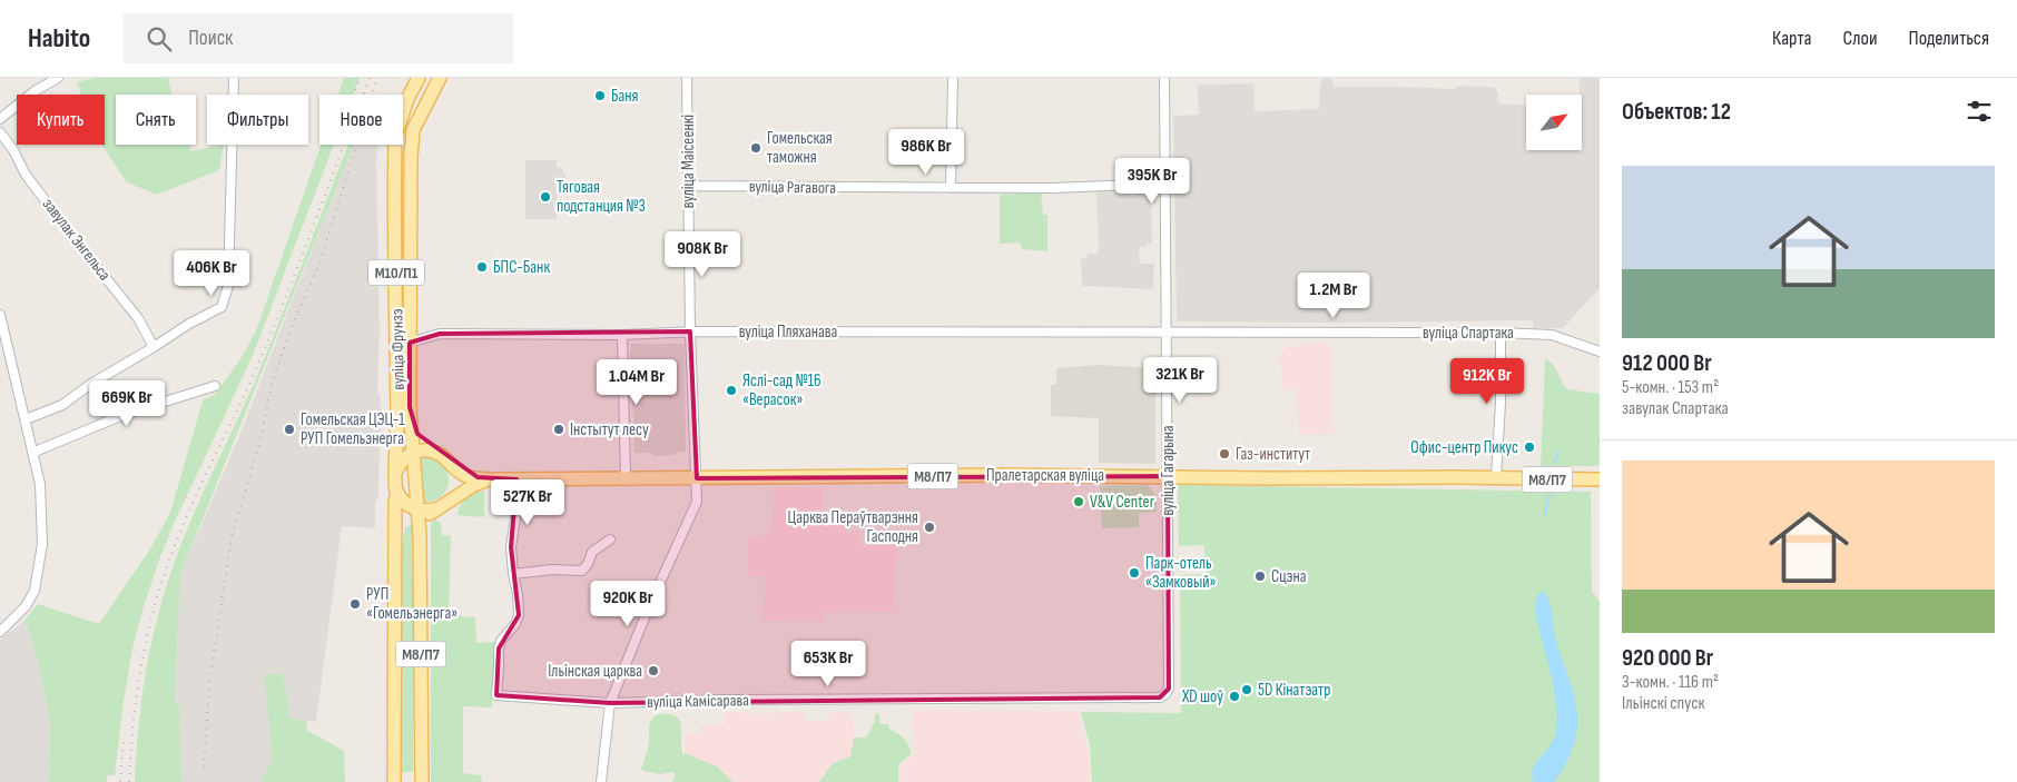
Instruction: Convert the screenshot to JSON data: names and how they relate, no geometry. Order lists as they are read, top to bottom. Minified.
{"streets":{"main road":["М10/П1","вуліца Фрунзэ","Пралетарская вуліца","М8/П7"],"street":["вуліца Маісеенкі","вуліца Рагавога","завулак Энгельса","вуліца Пляханава","вуліца Спартака","вуліца Гагарына","вуліца Камісарава"]},"crossings":[["вуліца Маісеенкі","вуліца Рагавога"],["вуліца Маісеенкі","вуліца Пляханава"],["вуліца Маісеенкі","Пралетарская вуліца"],["вуліца Маісеенкі","вуліца Камісарава"],["вуліца Рагавога","вуліца Гагарына"],["вуліца Пляханава","вуліца Спартака"],["вуліца Пляханава","вуліца Фрунзэ"],["вуліца Пляханава","вуліца Гагарына"],["вуліца Спартака","вуліца Гагарына"],["вуліца Фрунзэ","Пралетарская вуліца"],["вуліца Фрунзэ","М8/П7"],["вуліца Гагарына","Пралетарская вуліца"],["вуліца Гагарына","вуліца Камісарава"],["Пралетарская вуліца","М8/П7"]],"places":["Баня","Гомельская таможня","Тяговая подстанция №3","БПС-Банк","Яслі-сад №16 «Верасок»","Гомельская ЦЭЦ-1 РУП Гомельэнерга","Інстытут лесу","Офис-центр Пикус","Газ-институт","V&V Center","Царква Пераўтварэння Гасподня","Парк-отель «Замковый»","Сцэна","РУП «Гомельэнерга»","Ільінская царква","5D Кінатэатр","XD шоў"],"north":"top right","page":{"header":"Habito","search":"Поиск","nav":["Карта","Слои","Поделиться"],"heading":"Объектов: 12","chip":["Купить","Снять","Фильтры","Новое"],"price":["986K Br","395K Br","908K Br","406K Br","1.2M Br","321K Br","912K Br","1.04M Br","669K Br","527K Br","920K Br","653K Br"],"list":[{"name":"912 000 Br","note":"5-комн. · 153 m² · завулак Спартака"},{"name":"920 000 Br","note":"3-комн. · 116 m² · Ільінскі спуск"}]}}
